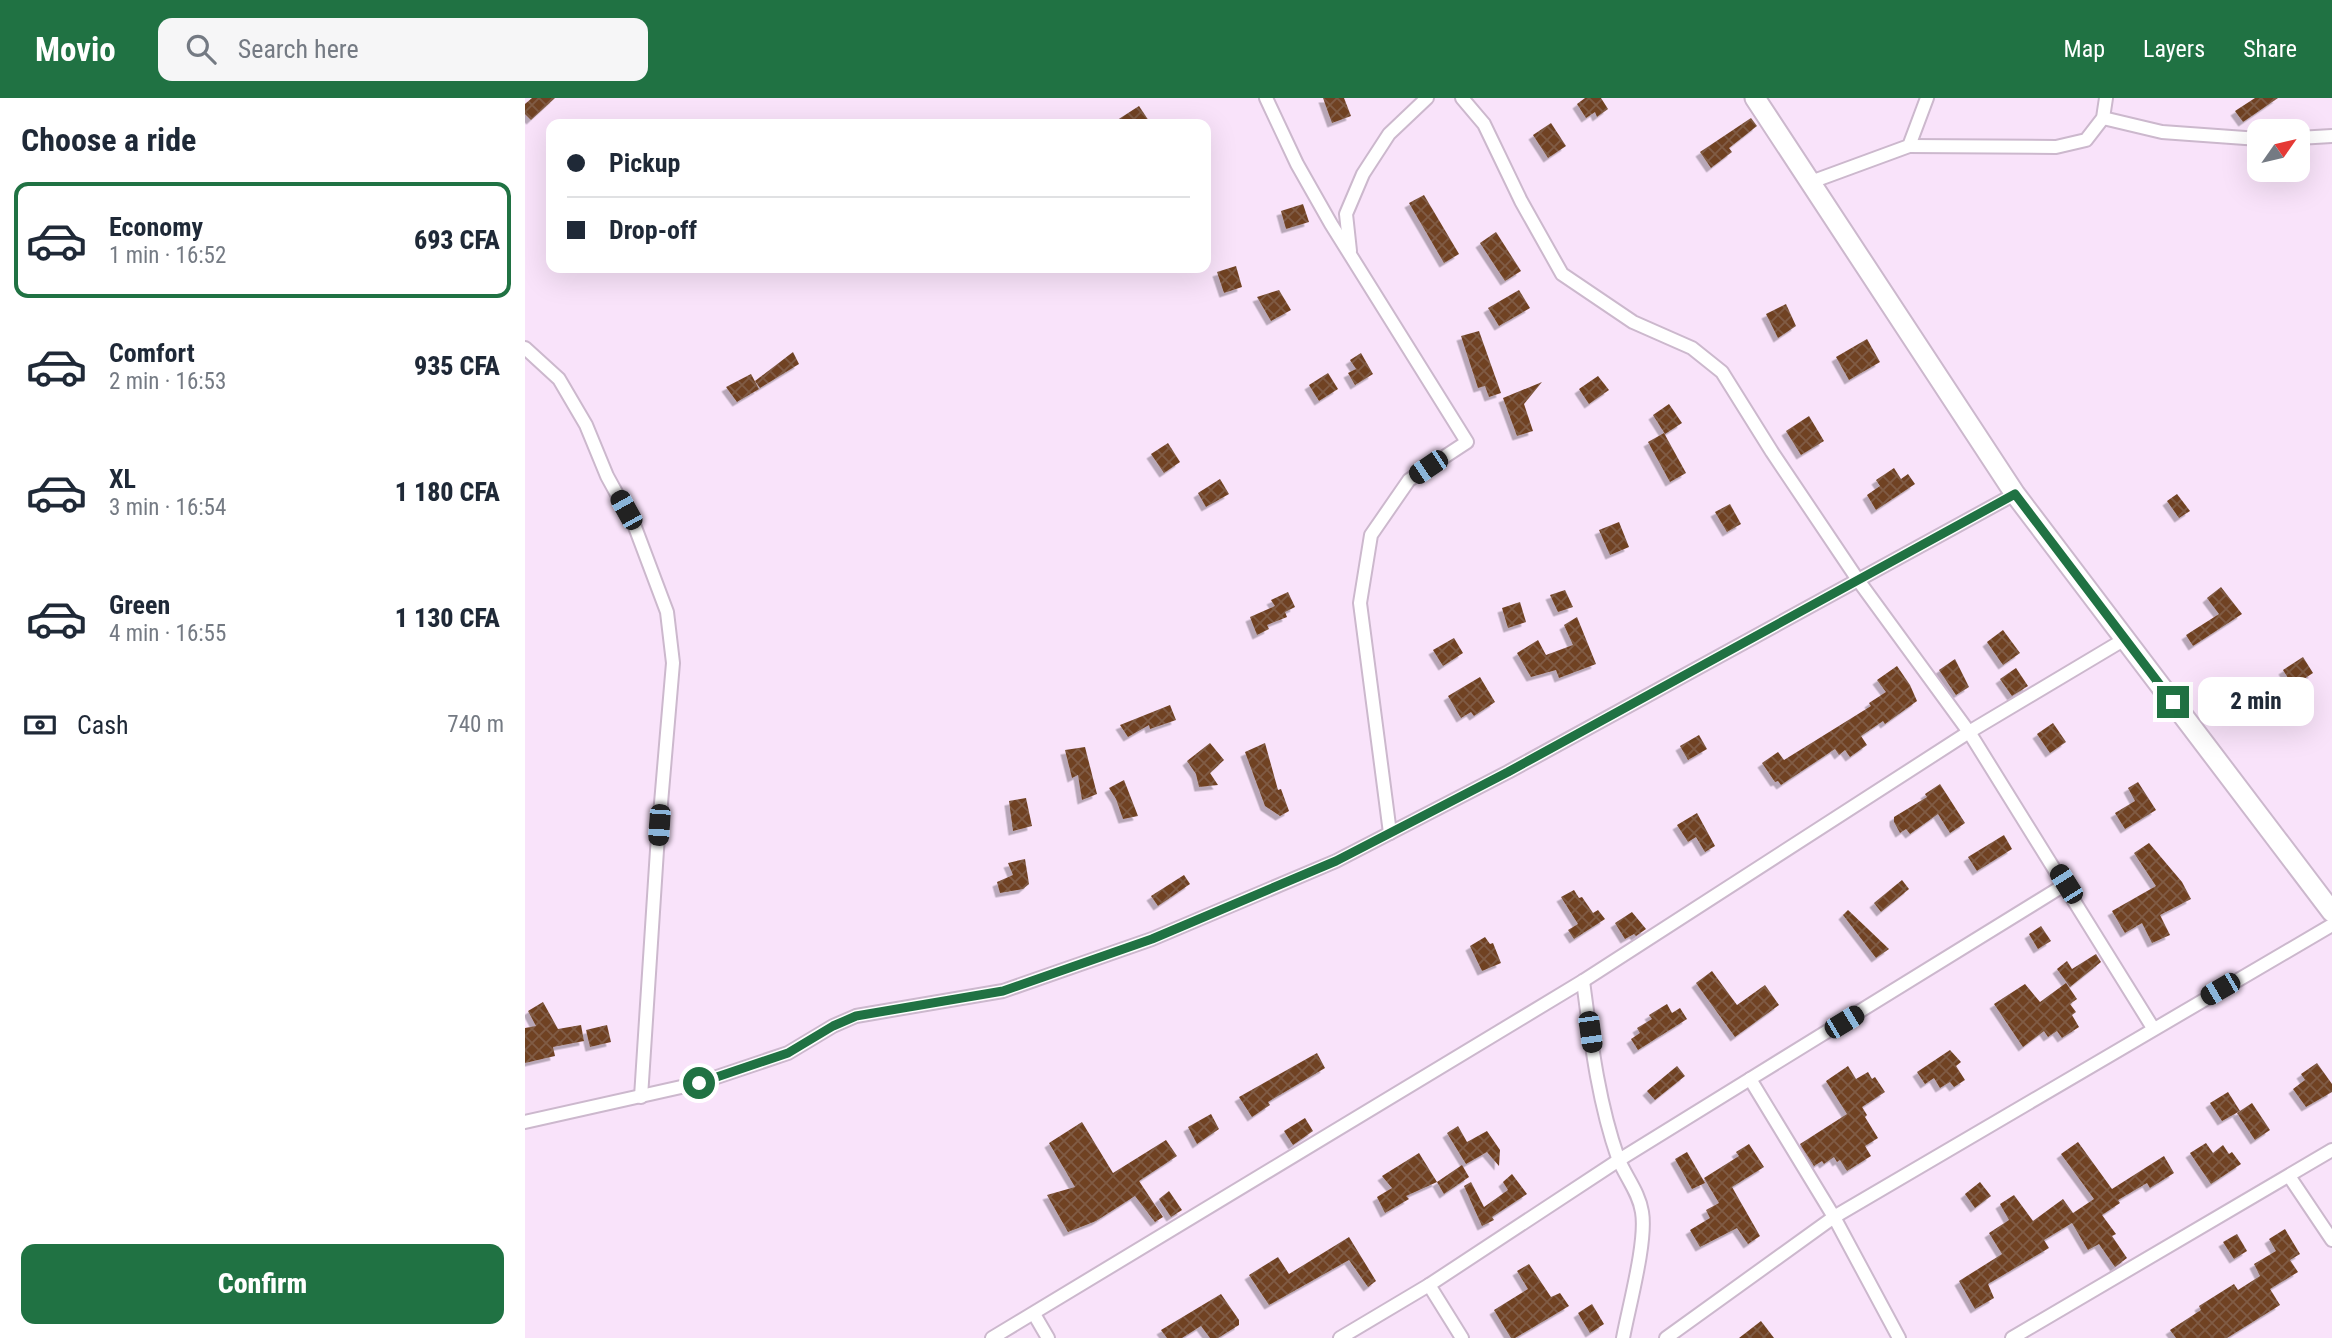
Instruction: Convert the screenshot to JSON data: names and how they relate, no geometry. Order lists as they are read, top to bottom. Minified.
{"north":"top right","page":{"header":"Movio","search":"Search here","nav":["Map","Layers","Share"],"heading":"Choose a ride","banner":["Pickup","Drop-off"],"list":[{"name":"Economy","note":"1 min · 16:52","value":"693 CFA"},{"name":"Comfort","note":"2 min · 16:53","value":"935 CFA"},{"name":"XL","note":"3 min · 16:54","value":"1 180 CFA"},{"name":"Green","note":"4 min · 16:55","value":"1 130 CFA"}],"bubble":"2 min","pay":["Cash","740 m"],"buttons":"Confirm"}}
